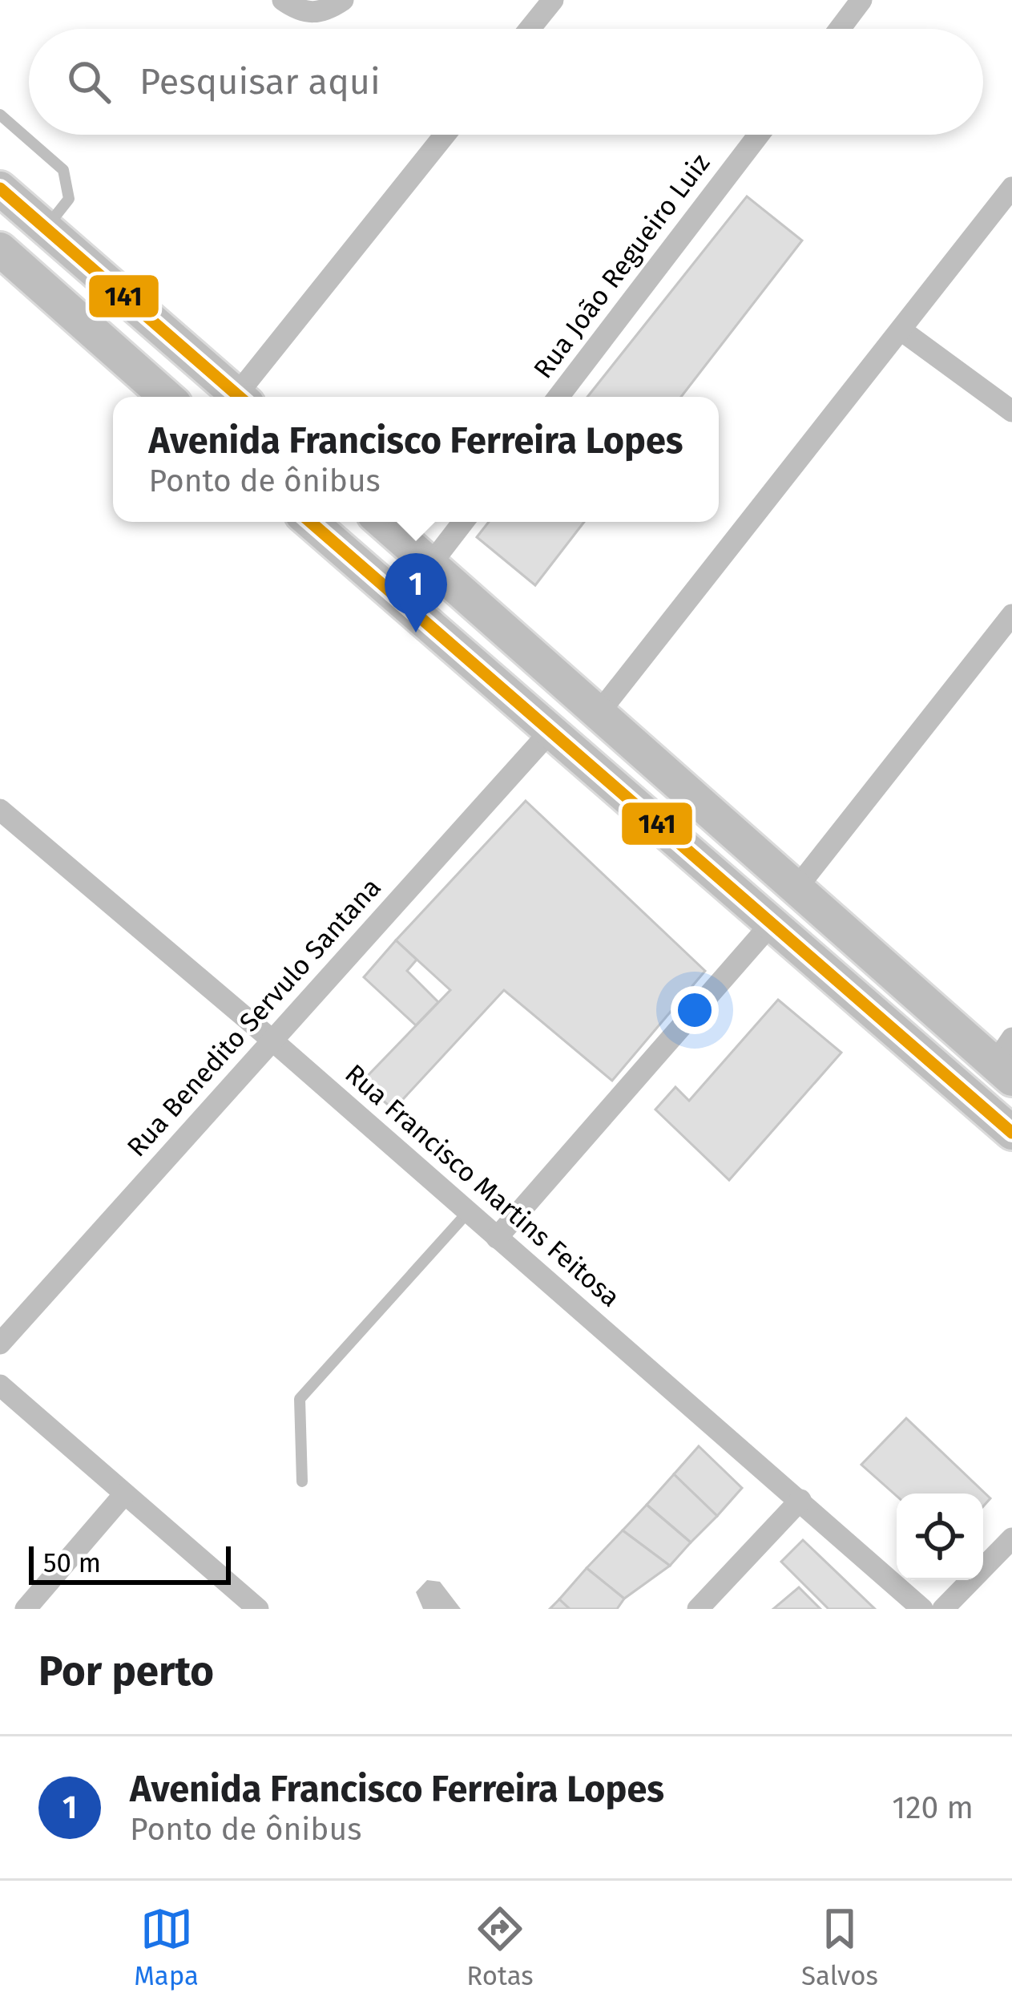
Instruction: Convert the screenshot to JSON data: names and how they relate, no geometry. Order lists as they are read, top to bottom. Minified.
{"streets":{"street":["Rua João Regueiro Luiz","Rua Benedito Servulo Santana","Rua Francisco Martins Feitosa"]},"crossings":[["Rua Benedito Servulo Santana","Rua Francisco Martins Feitosa"]],"lines":["transit line 141"],"scale_bar":"50 m","page":{"search":"Pesquisar aqui","popup":["Avenida Francisco Ferreira Lopes","Ponto de ônibus"],"pins":"1","scale":"50 m","heading":"Por perto","list":[{"mark":"1","name":"Avenida Francisco Ferreira Lopes","note":"Ponto de ônibus","value":"120 m"}],"nav":["Mapa","Rotas","Salvos"]}}
